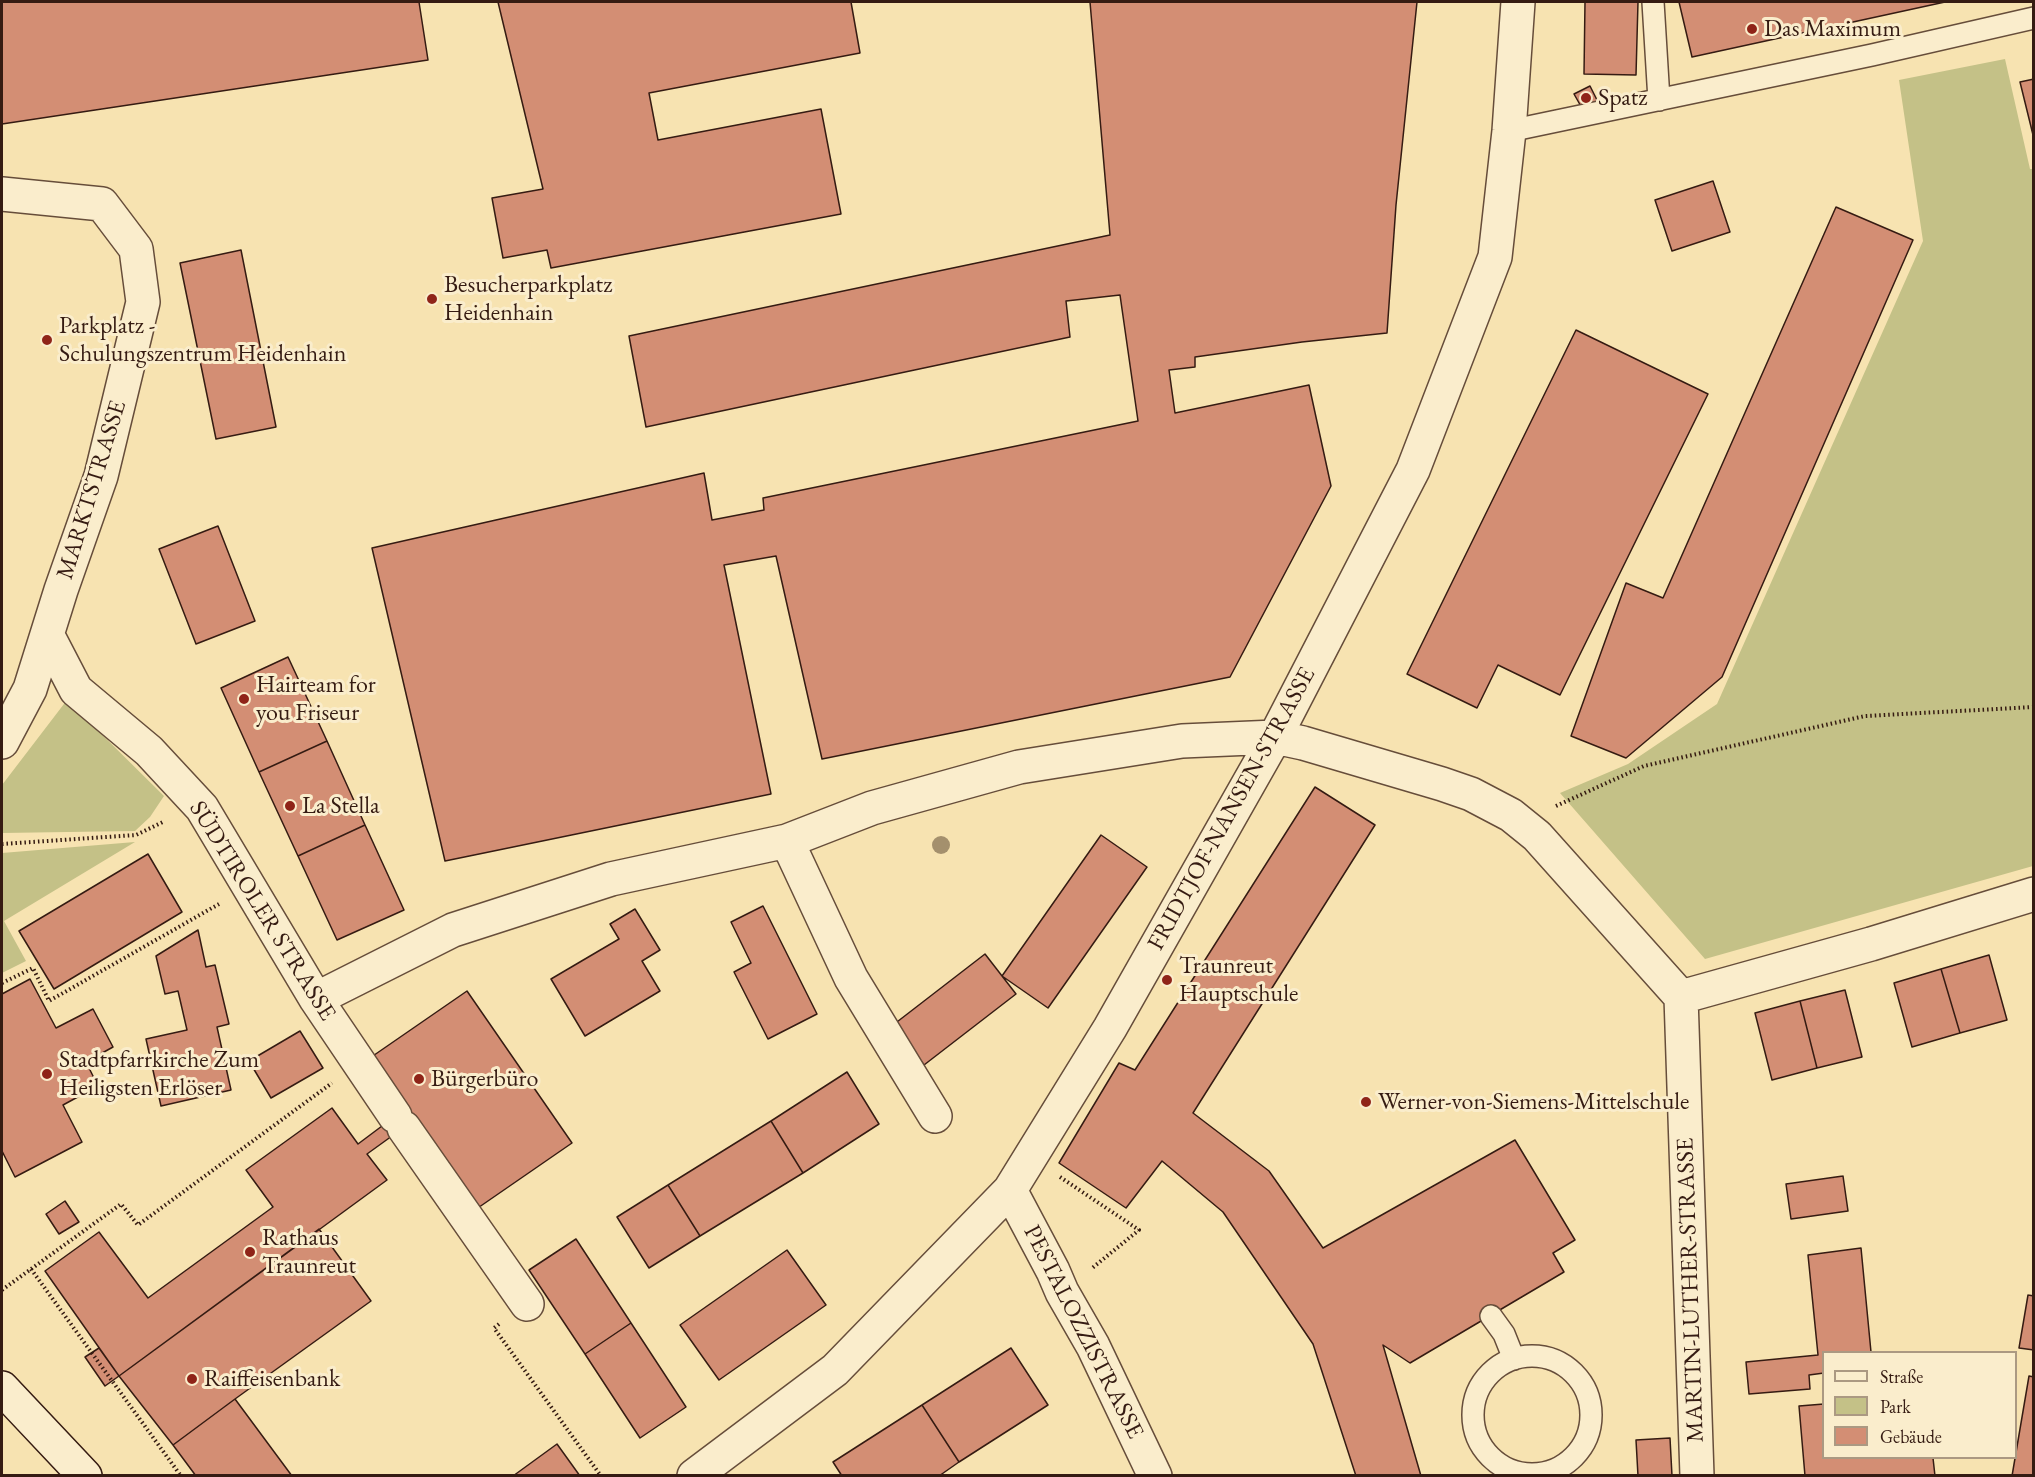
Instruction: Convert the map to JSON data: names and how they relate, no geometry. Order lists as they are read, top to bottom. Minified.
{"streets":{"street":["MARKTSTRASSE","FRIDTJOF-NANSEN-STRASSE","SÜDTIROLER STRASSE","MARTIN-LUTHER-STRASSE","PESTALOZZISTRASSE"]},"crossings":[["MARKTSTRASSE","SÜDTIROLER STRASSE"],["FRIDTJOF-NANSEN-STRASSE","PESTALOZZISTRASSE"]],"places":["Das Maximum","Spatz","Besucherparkplatz Heidenhain","Parkplatz - Schulungszentrum Heidenhain","Hairteam for you Friseur","La Stella","Traunreut Hauptschule","Stadtpfarrkirche Zum Heiligsten Erlöser","Bürgerbüro","Werner-von-Siemens-Mittelschule","Rathaus Traunreut","Raiffeisenbank"],"legend":["Straße","Park","Gebäude"]}
